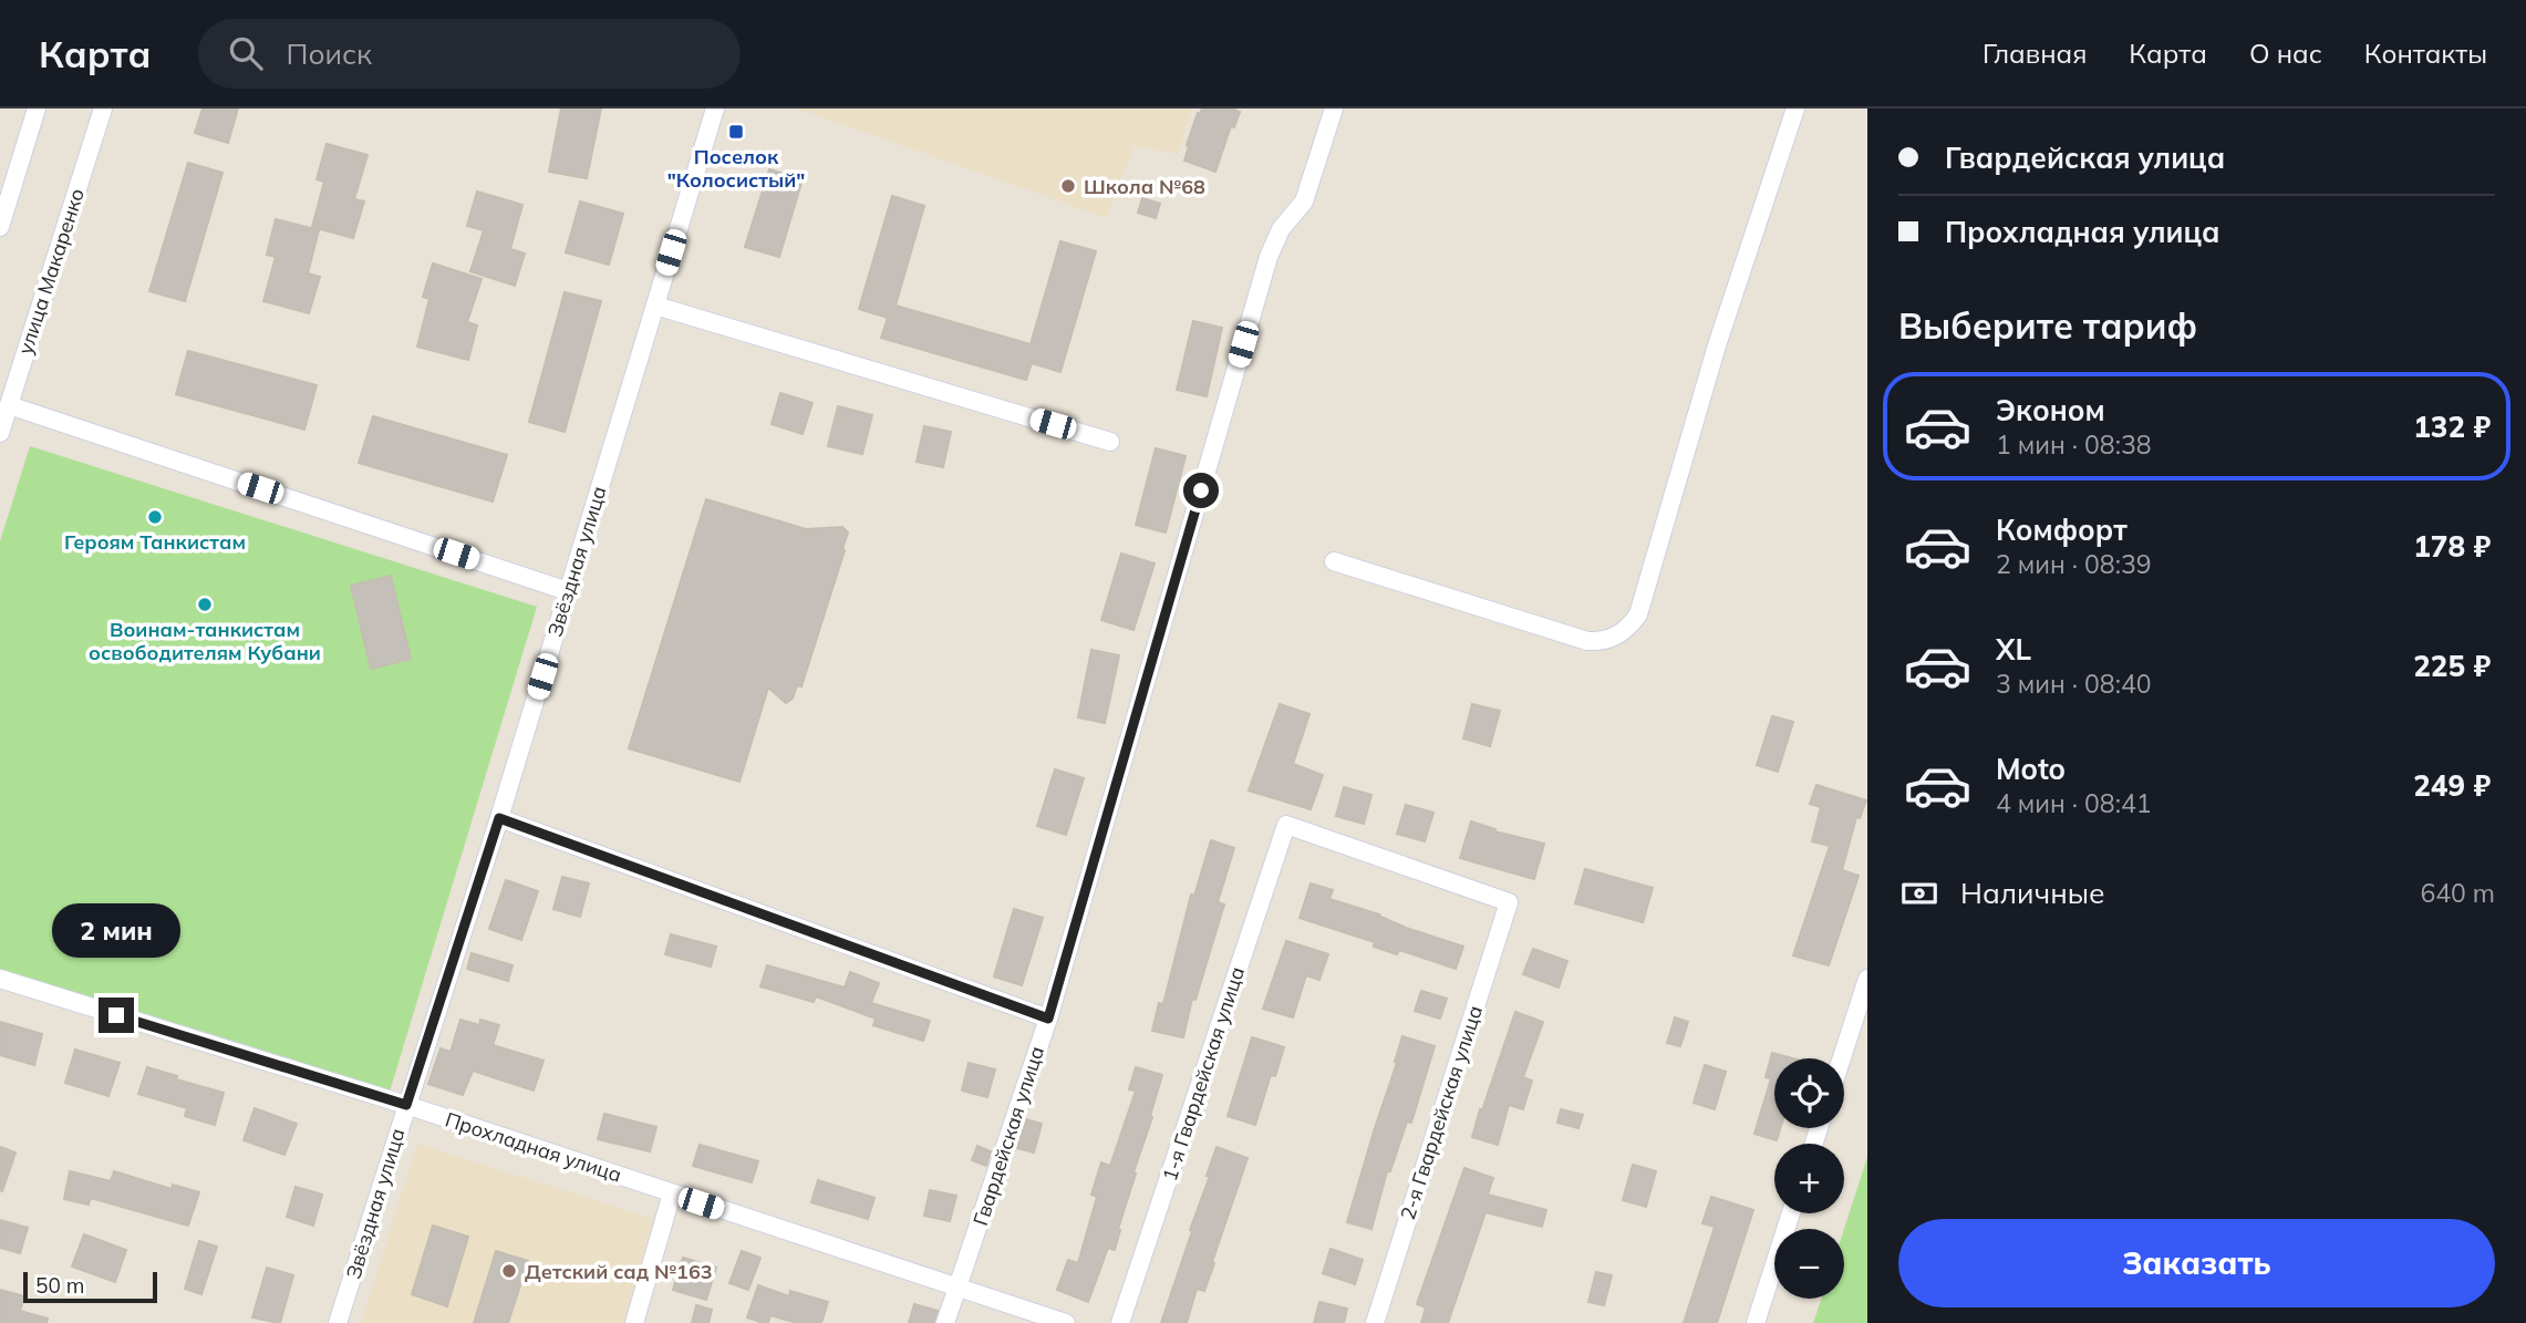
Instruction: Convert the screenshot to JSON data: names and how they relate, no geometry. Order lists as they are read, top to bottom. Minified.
{"streets":{"street":["улица Макаренко","Звёздная улица","1-я Гвардейская улица","2-я Гвардейская улица","Гвардейская улица","Прохладная улица"]},"crossings":[["Звёздная улица","Прохладная улица"],["1-я Гвардейская улица","2-я Гвардейская улица"],["Гвардейская улица","Прохладная улица"]],"places":{"transit":["Поселок \"Колосистый\""],"other":["Школа №68","Героям Танкистам","Воинам-танкистам освободителям Кубани","Детский cад №163"]},"scale_bar":"50 m","page":{"header":"Карта","search":"Поиск","nav":["Главная","Карта","О нас","Контакты"],"banner":["Гвардейская улица","Прохладная улица"],"heading":"Выберите тариф","list":[{"name":"Эконом","note":"1 мин · 08:38","value":"132 ₽"},{"name":"Комфорт","note":"2 мин · 08:39","value":"178 ₽"},{"name":"XL","note":"3 мин · 08:40","value":"225 ₽"},{"name":"Moto","note":"4 мин · 08:41","value":"249 ₽"}],"pay":["Наличные","640 m"],"bubble":"2 мин","map_buttons":["+","−"],"buttons":"Заказать","scale":"50 m"}}
